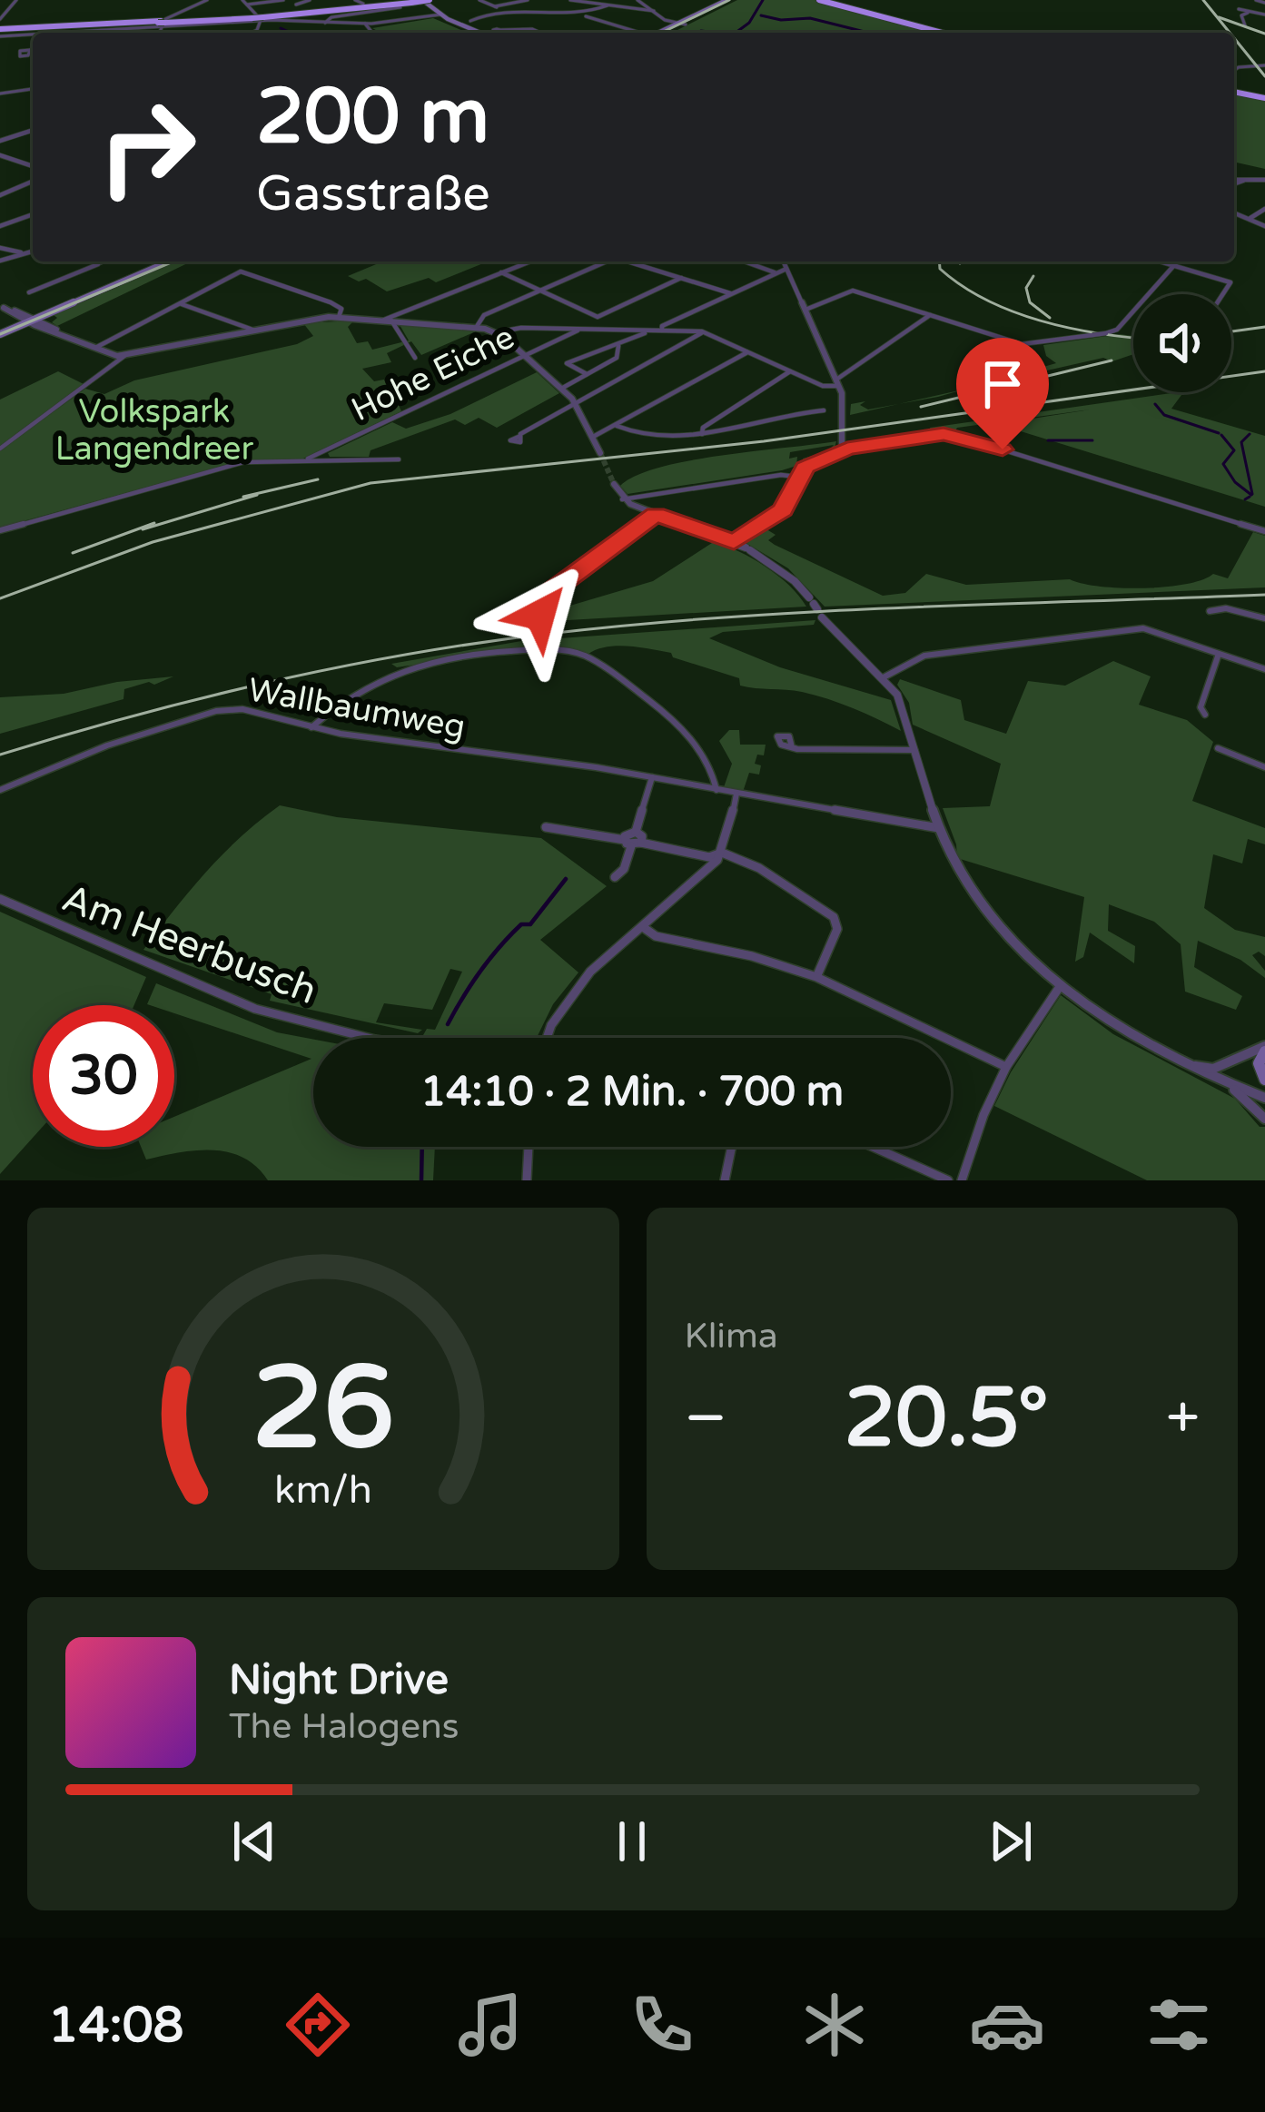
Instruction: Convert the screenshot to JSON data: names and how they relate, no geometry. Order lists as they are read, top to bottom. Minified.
{"streets":{"street":["Hohe Eiche","Wallbaumweg","Am Heerbusch"]},"parks":["Volkspark Langendreer"],"page":{"turn":["200 m","Gasstraße"],"limit":"30","trip":"14:10 · 2 Min. · 700 m","tile":"Klima","heat":["−","20.5°","+"],"song":["Night Drive","The Halogens"],"tabs":"14:08","gauge":["26","km/h"]}}
